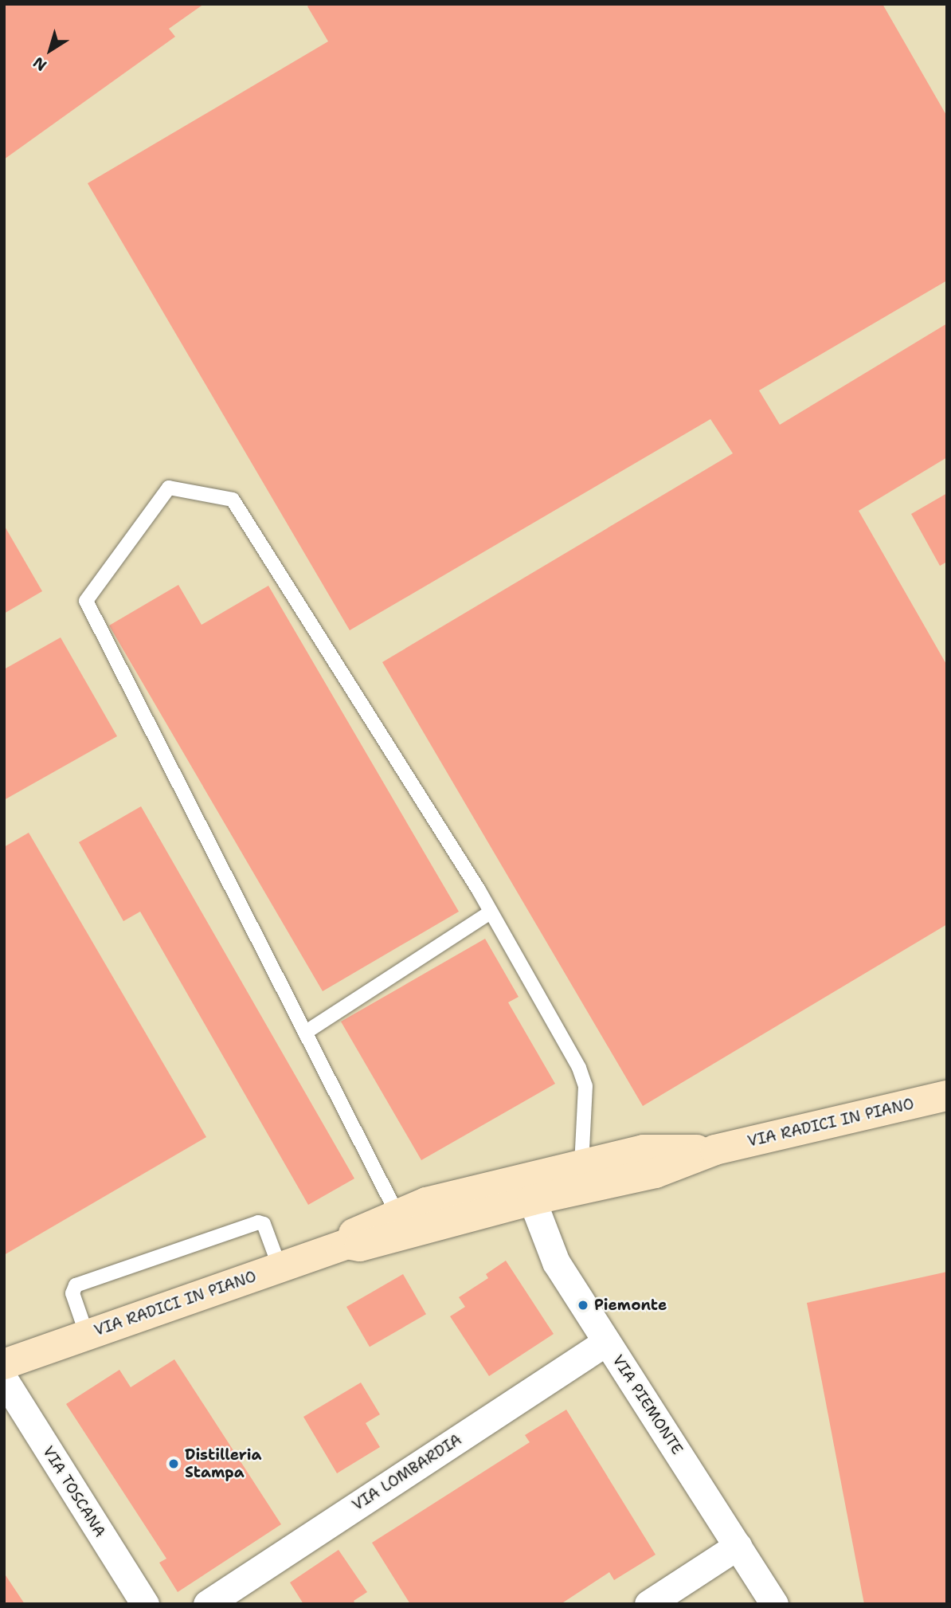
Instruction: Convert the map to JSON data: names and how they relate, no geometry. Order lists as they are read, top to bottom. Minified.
{"streets":{"street":["VIA RADICI IN PIANO","VIA PIEMONTE","VIA LOMBARDIA","VIA TOSCANA"]},"crossings":[["VIA PIEMONTE","VIA LOMBARDIA"]],"places":["Piemonte","Distilleria Stampa"],"north":"bottom left"}
